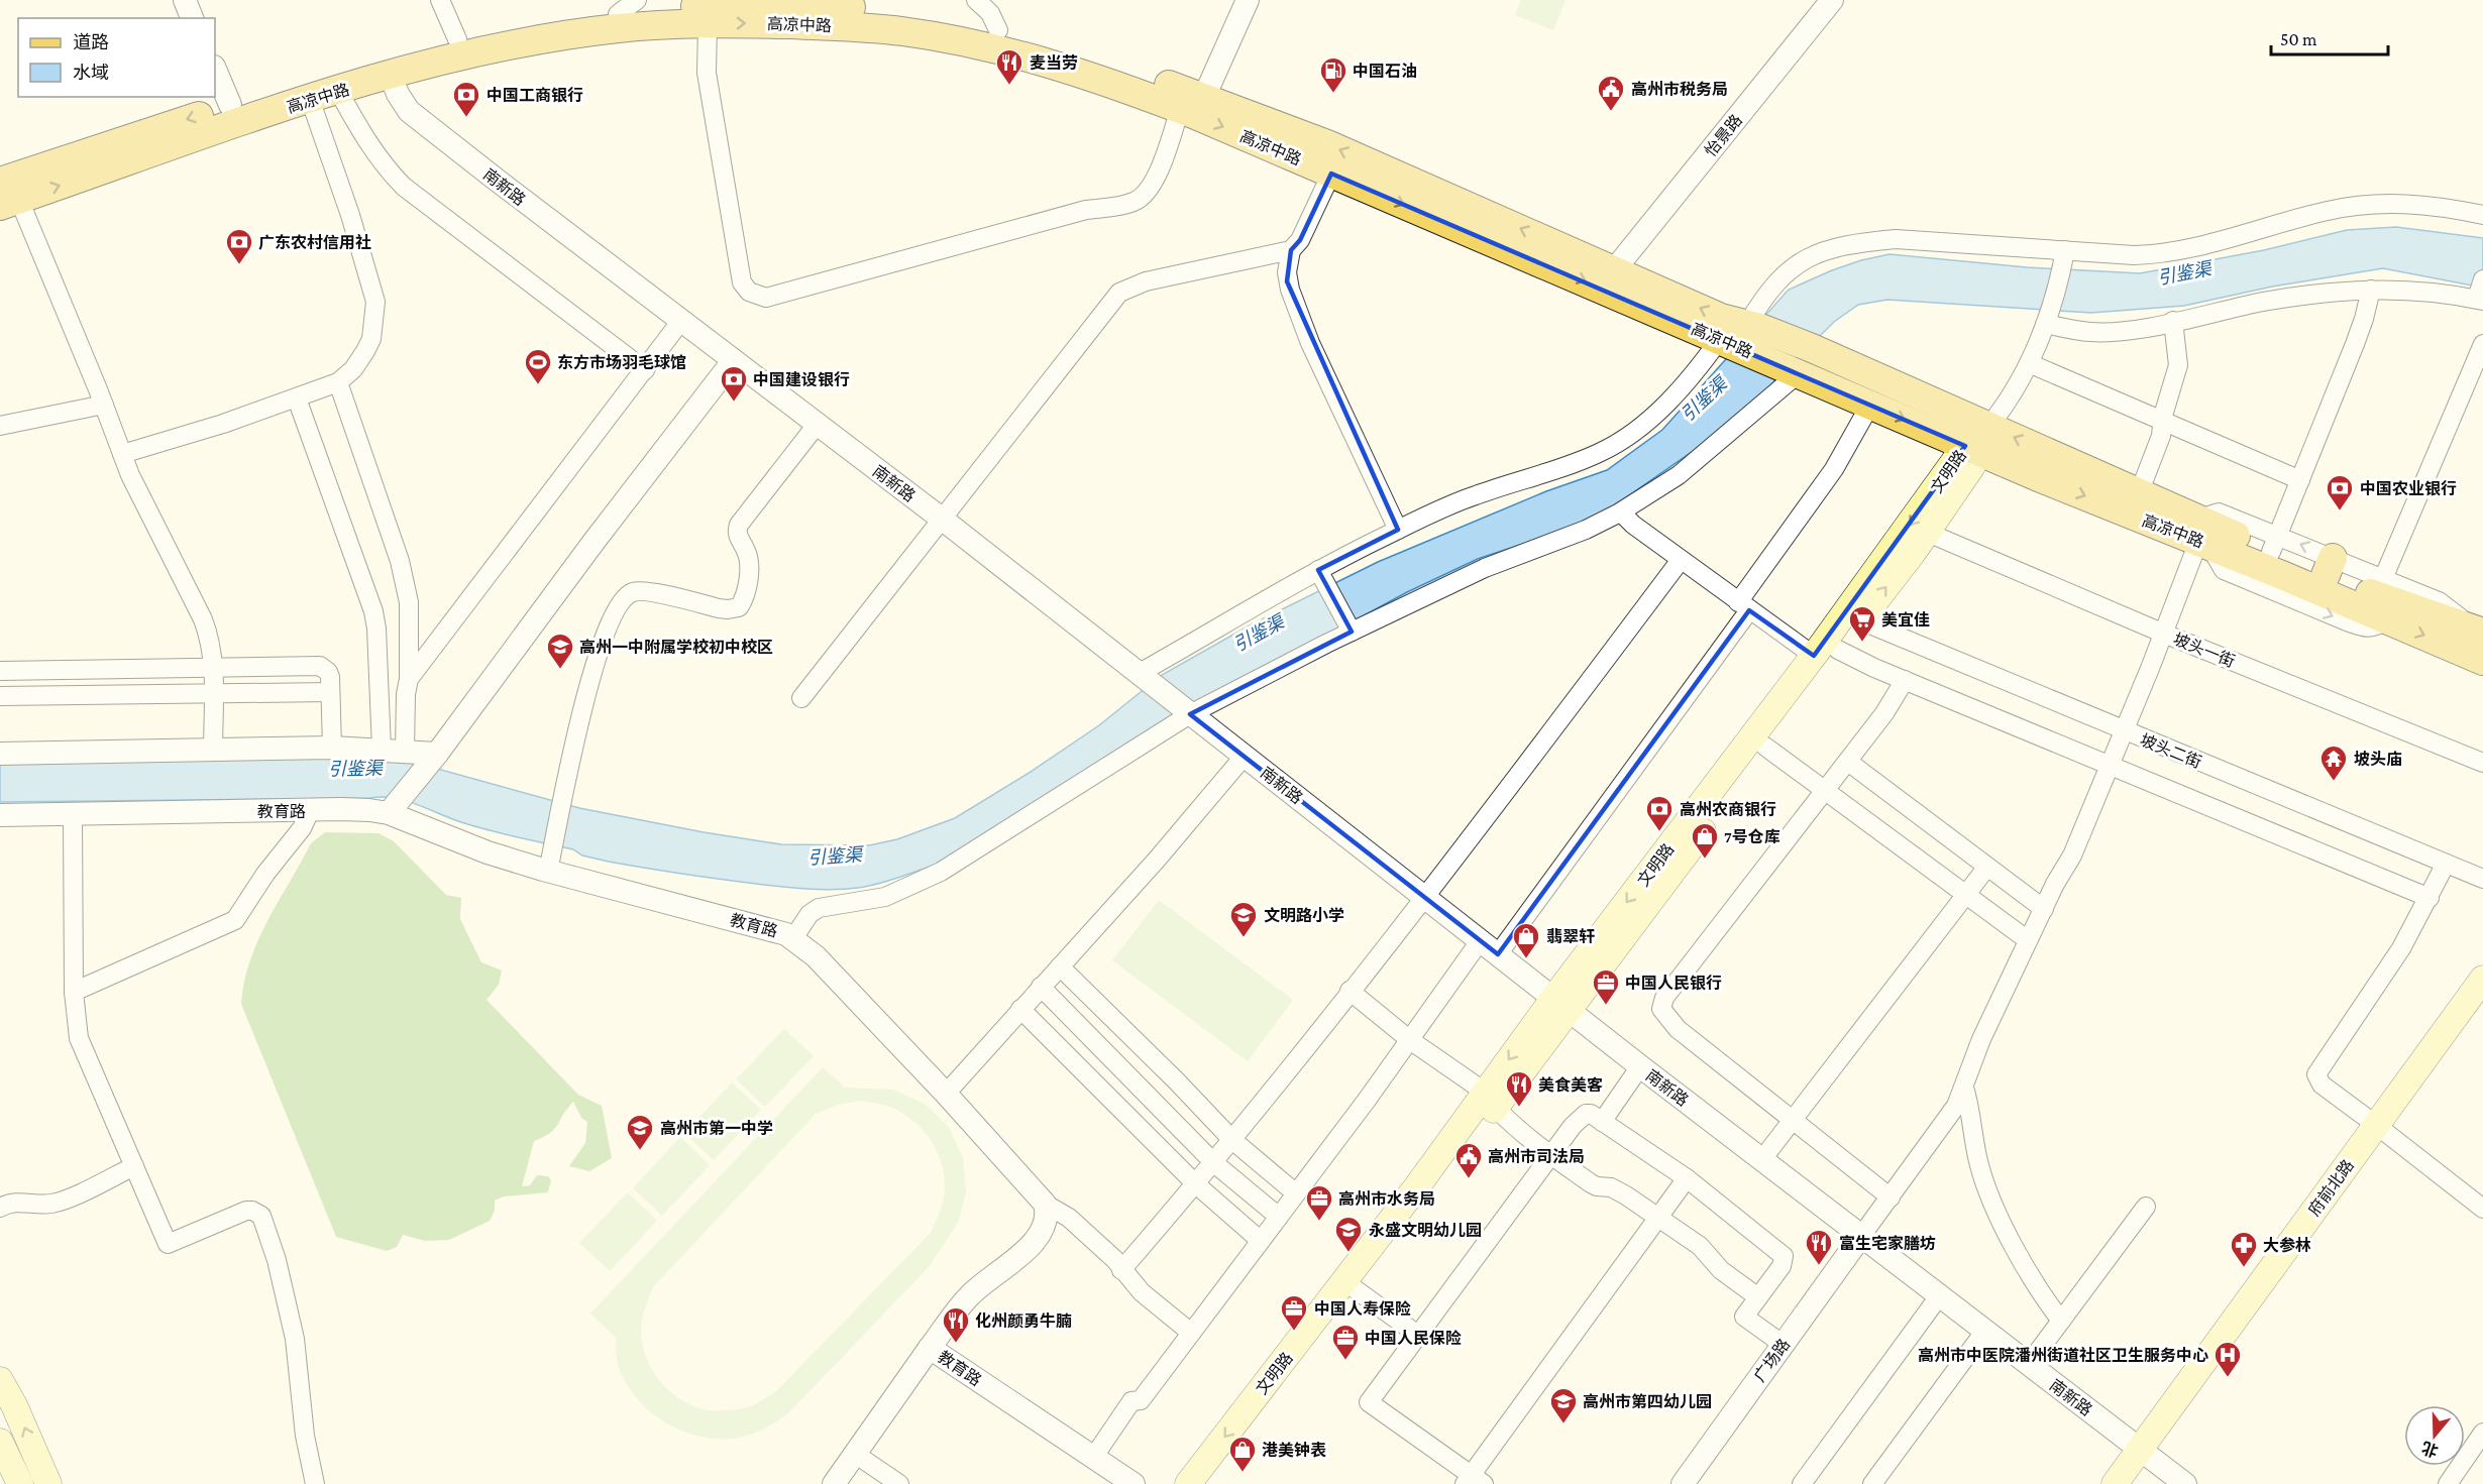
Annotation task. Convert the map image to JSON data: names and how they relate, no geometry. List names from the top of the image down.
{
  "streets": {
    "main road": ["高凉中路", "文明路", "府前北路"],
    "street": [
      "怡景路",
      "南新路",
      "坡头一街",
      "坡头二街",
      "教育路",
      "广场路"
    ]
  },
  "crossings": [
    ["高凉中路", "怡景路"],
    ["高凉中路", "南新路"],
    ["高凉中路", "文明路"],
    ["南新路", "文明路"],
    ["南新路", "府前北路"],
    ["南新路", "广场路"],
    ["文明路", "坡头一街"],
    ["文明路", "坡头二街"]
  ],
  "water": ["引鉴渠"],
  "places": {
    "restaurant": [
      "麦当劳",
      "美食美客",
      "富生宅家膳坊",
      "化州颜勇牛腩"
    ],
    "fuel station": ["中国石油"],
    "public building": ["高州市税务局", "高州市司法局"],
    "bank": [
      "中国工商银行",
      "广东农村信用社",
      "中国建设银行",
      "中国农业银行",
      "高州农商银行"
    ],
    "sports": ["东方市场羽毛球馆"],
    "supermarket": ["美宜佳"],
    "school or university": [
      "高州一中附属学校初中校区",
      "文明路小学",
      "高州市第一中学",
      "永盛文明幼儿园",
      "高州市第四幼儿园"
    ],
    "temple": ["坡头庙"],
    "shop": ["7号仓库", "翡翠轩", "港美钟表"],
    "office": [
      "中国人民银行",
      "高州市水务局",
      "中国人寿保险",
      "中国人民保险"
    ],
    "pharmacy": ["大参林"],
    "hospital": ["高州市中医院潘州街道社区卫生服务中心"]
  },
  "legend": ["道路", "水域"],
  "scale_bar": "50 m",
  "north": "bottom"
}
